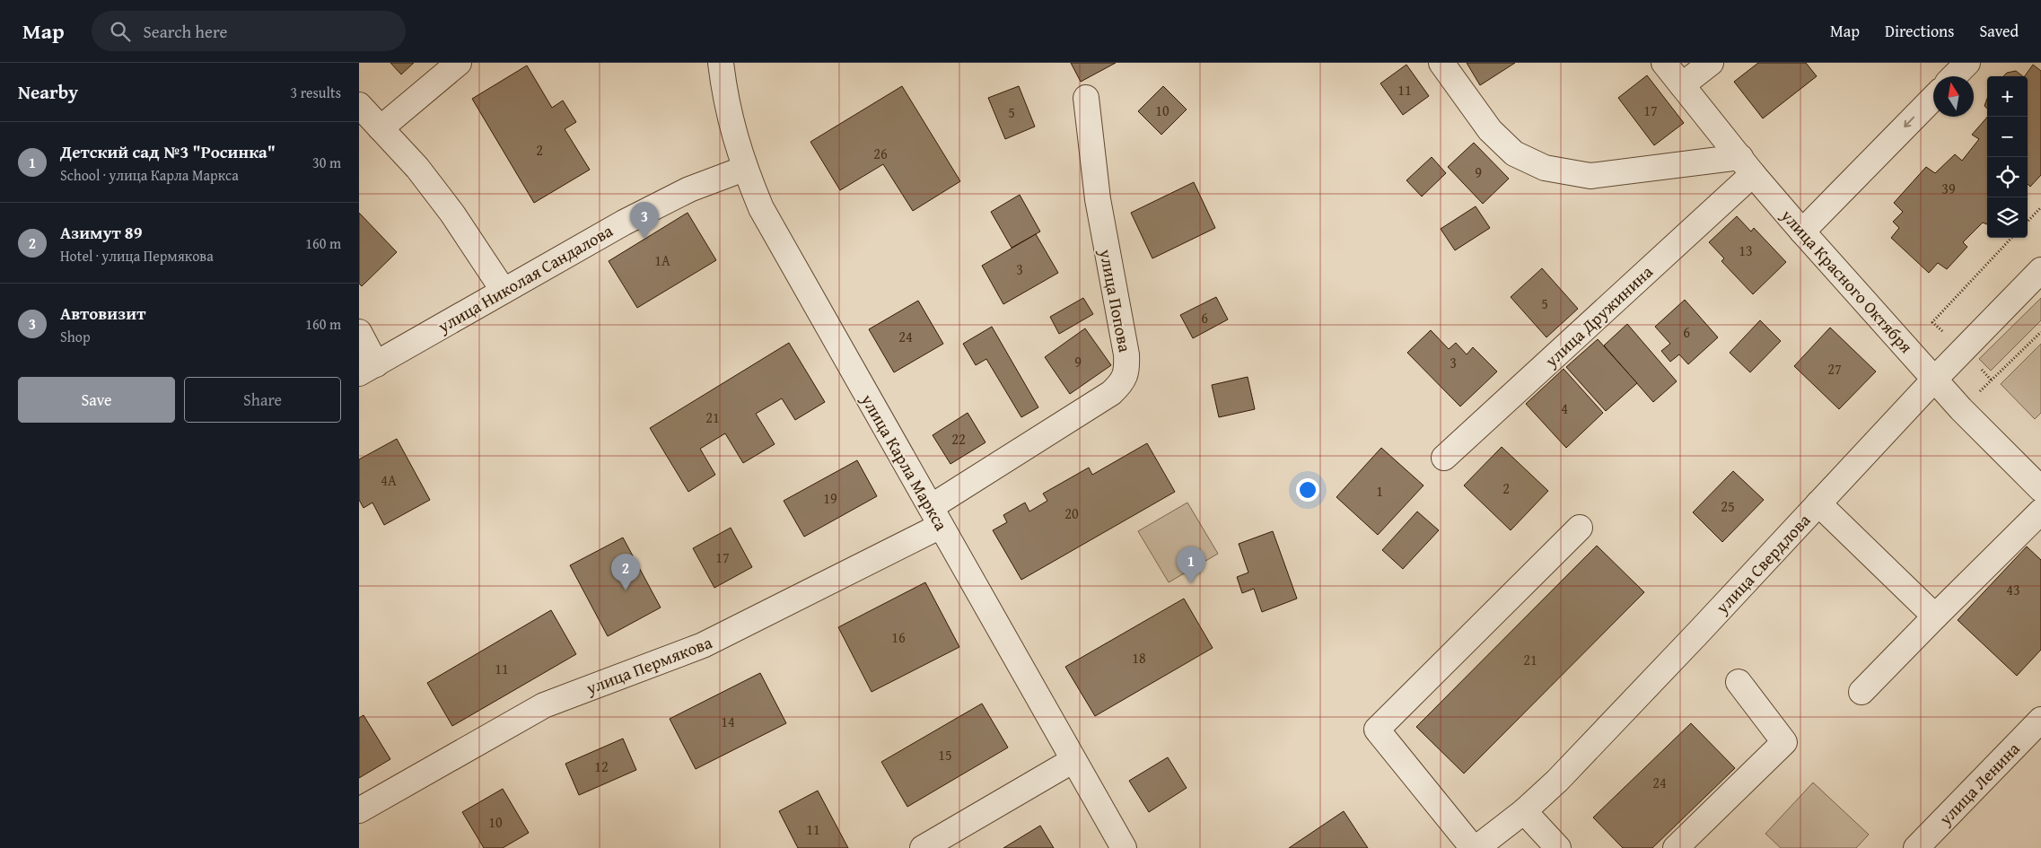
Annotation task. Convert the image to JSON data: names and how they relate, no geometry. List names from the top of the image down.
{
  "streets": {
    "street": [
      "улица Николая Сандалова",
      "улица Красного Октября",
      "улица Попова",
      "улица Дружинина",
      "улица Карла Маркса",
      "улица Свердлова",
      "улица Пермякова",
      "улица Ленина"
    ]
  },
  "crossings": [
    ["улица Николая Сандалова", "улица Карла Маркса"],
    ["улица Красного Октября", "улица Дружинина"],
    ["улица Красного Октября", "улица Свердлова"],
    ["улица Попова", "улица Карла Маркса"],
    ["улица Попова", "улица Пермякова"],
    ["улица Карла Маркса", "улица Пермякова"]
  ],
  "house_numbers": [
    "11",
    "10",
    "17",
    "5",
    "2",
    "26",
    "9",
    "39",
    "13",
    "1А",
    "3",
    "5",
    "6",
    "6",
    "24",
    "9",
    "3",
    "27",
    "4",
    "21",
    "22",
    "4А",
    "2",
    "1",
    "19",
    "25",
    "20",
    "17",
    "43",
    "16",
    "18",
    "21",
    "11",
    "14",
    "15",
    "12",
    "24",
    "10",
    "11"
  ],
  "north": "top",
  "page": {
    "header": "Map",
    "search": "Search here",
    "nav": ["Map", "Directions", "Saved"],
    "heading": ["Nearby", "3 results"],
    "map_buttons": ["+", "−"],
    "list": [
      {
        "mark": "1",
        "name": "Детский сад №3 \"Росинка\"",
        "note": "School · улица Карла Маркса",
        "value": "30 m"
      },
      {
        "mark": "2",
        "name": "Азимут 89",
        "note": "Hotel · улица Пермякова",
        "value": "160 m"
      },
      {
        "mark": "3",
        "name": "Автовизит",
        "note": "Shop",
        "value": "160 m"
      }
    ],
    "pins": ["3", "1", "2"],
    "buttons": ["Save", "Share"]
  }
}
